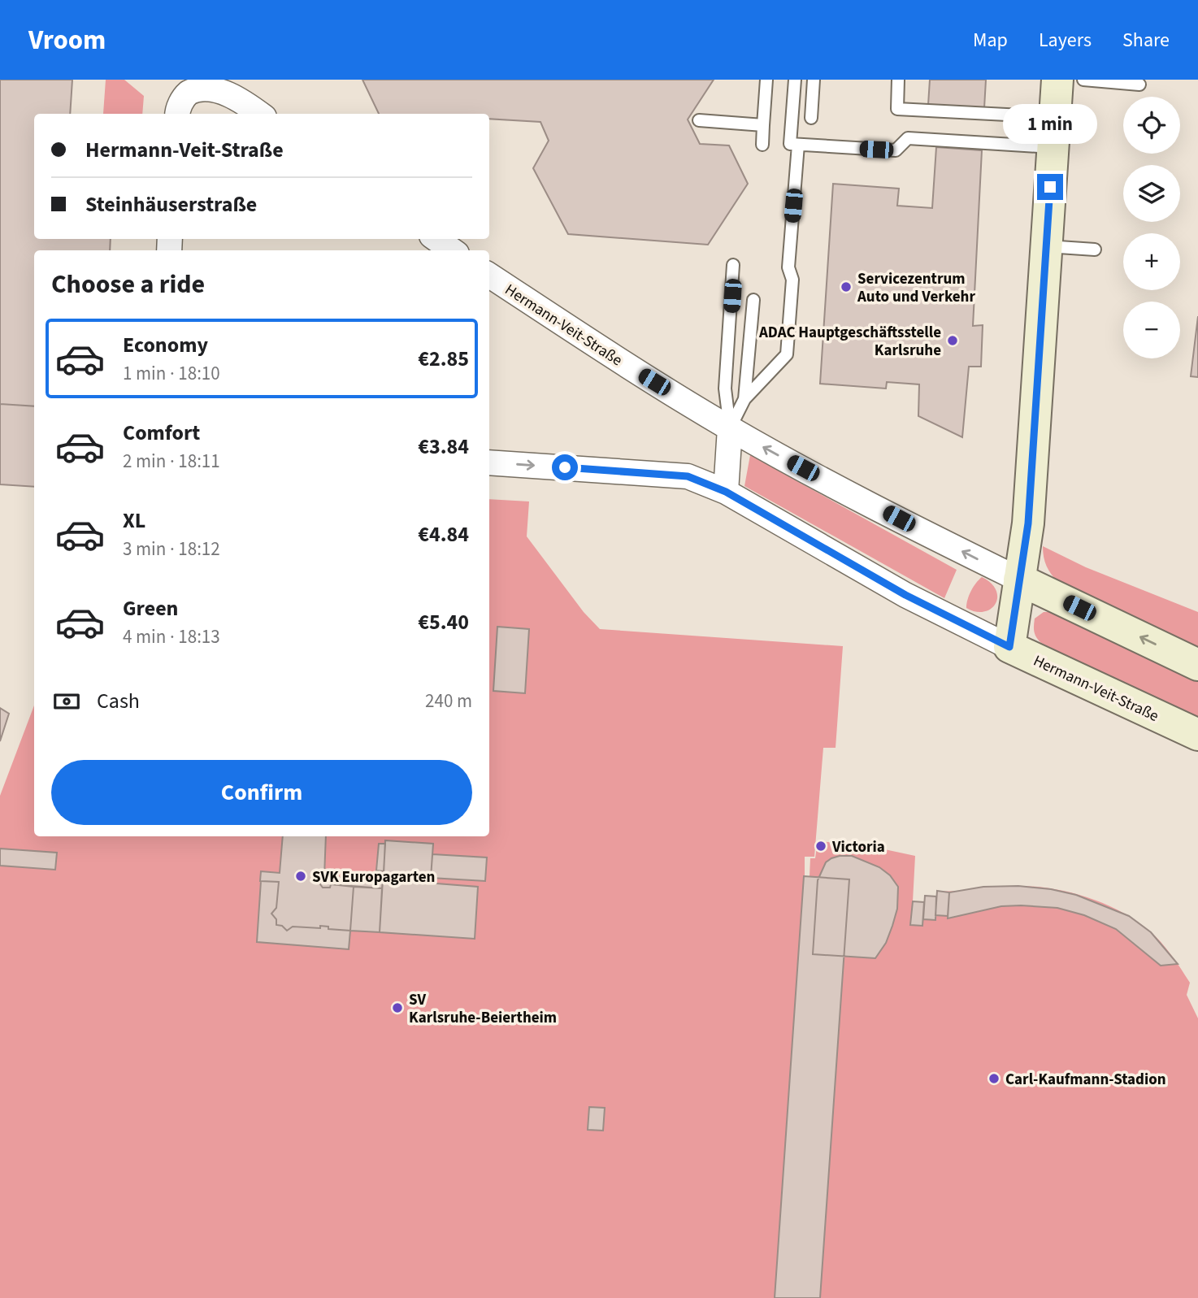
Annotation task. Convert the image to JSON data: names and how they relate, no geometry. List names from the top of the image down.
{
  "streets": {
    "street": ["Hermann-Veit-Straße"]
  },
  "places": [
    "Servicezentrum Auto und Verkehr",
    "ADAC Hauptgeschäftsstelle Karlsruhe",
    "Victoria",
    "SVK Europagarten",
    "SV Karlsruhe-Beiertheim",
    "Carl-Kaufmann-Stadion"
  ],
  "page": {
    "header": "Vroom",
    "nav": ["Map", "Layers", "Share"],
    "map_buttons": ["+", "−"],
    "bubble": "1 min",
    "banner": ["Hermann-Veit-Straße", "Steinhäuserstraße"],
    "heading": "Choose a ride",
    "list": [
      {
        "name": "Economy",
        "note": "1 min · 18:10",
        "value": "€2.85"
      },
      {
        "name": "Comfort",
        "note": "2 min · 18:11",
        "value": "€3.84"
      },
      {
        "name": "XL",
        "note": "3 min · 18:12",
        "value": "€4.84"
      },
      {
        "name": "Green",
        "note": "4 min · 18:13",
        "value": "€5.40"
      }
    ],
    "pay": ["Cash", "240 m"],
    "buttons": "Confirm"
  }
}
